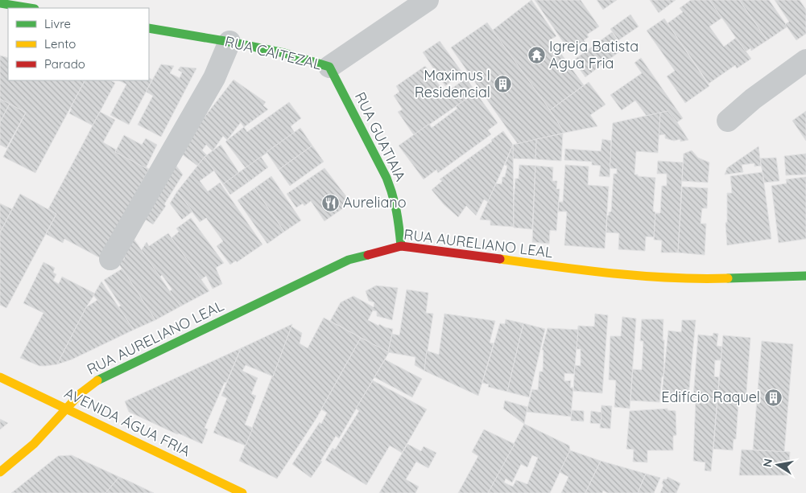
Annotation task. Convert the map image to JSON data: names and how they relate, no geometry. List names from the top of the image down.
{
  "streets": {
    "street": [
      "RUA CAITEZAL",
      "RUA GUATIAIA",
      "RUA AURELIANO LEAL",
      "AVENIDA ÁGUA FRIA"
    ]
  },
  "crossings": [
    ["RUA CAITEZAL", "RUA GUATIAIA"],
    ["RUA GUATIAIA", "RUA AURELIANO LEAL"],
    ["RUA AURELIANO LEAL", "AVENIDA ÁGUA FRIA"]
  ],
  "places": {
    "temple": ["Igreja Batista Agua Fria"],
    "building": ["Maximus I Residencial", "Edifício Raquel"],
    "restaurant": ["Aureliano"]
  },
  "legend": ["Livre", "Lento", "Parado"],
  "north": "left"
}
